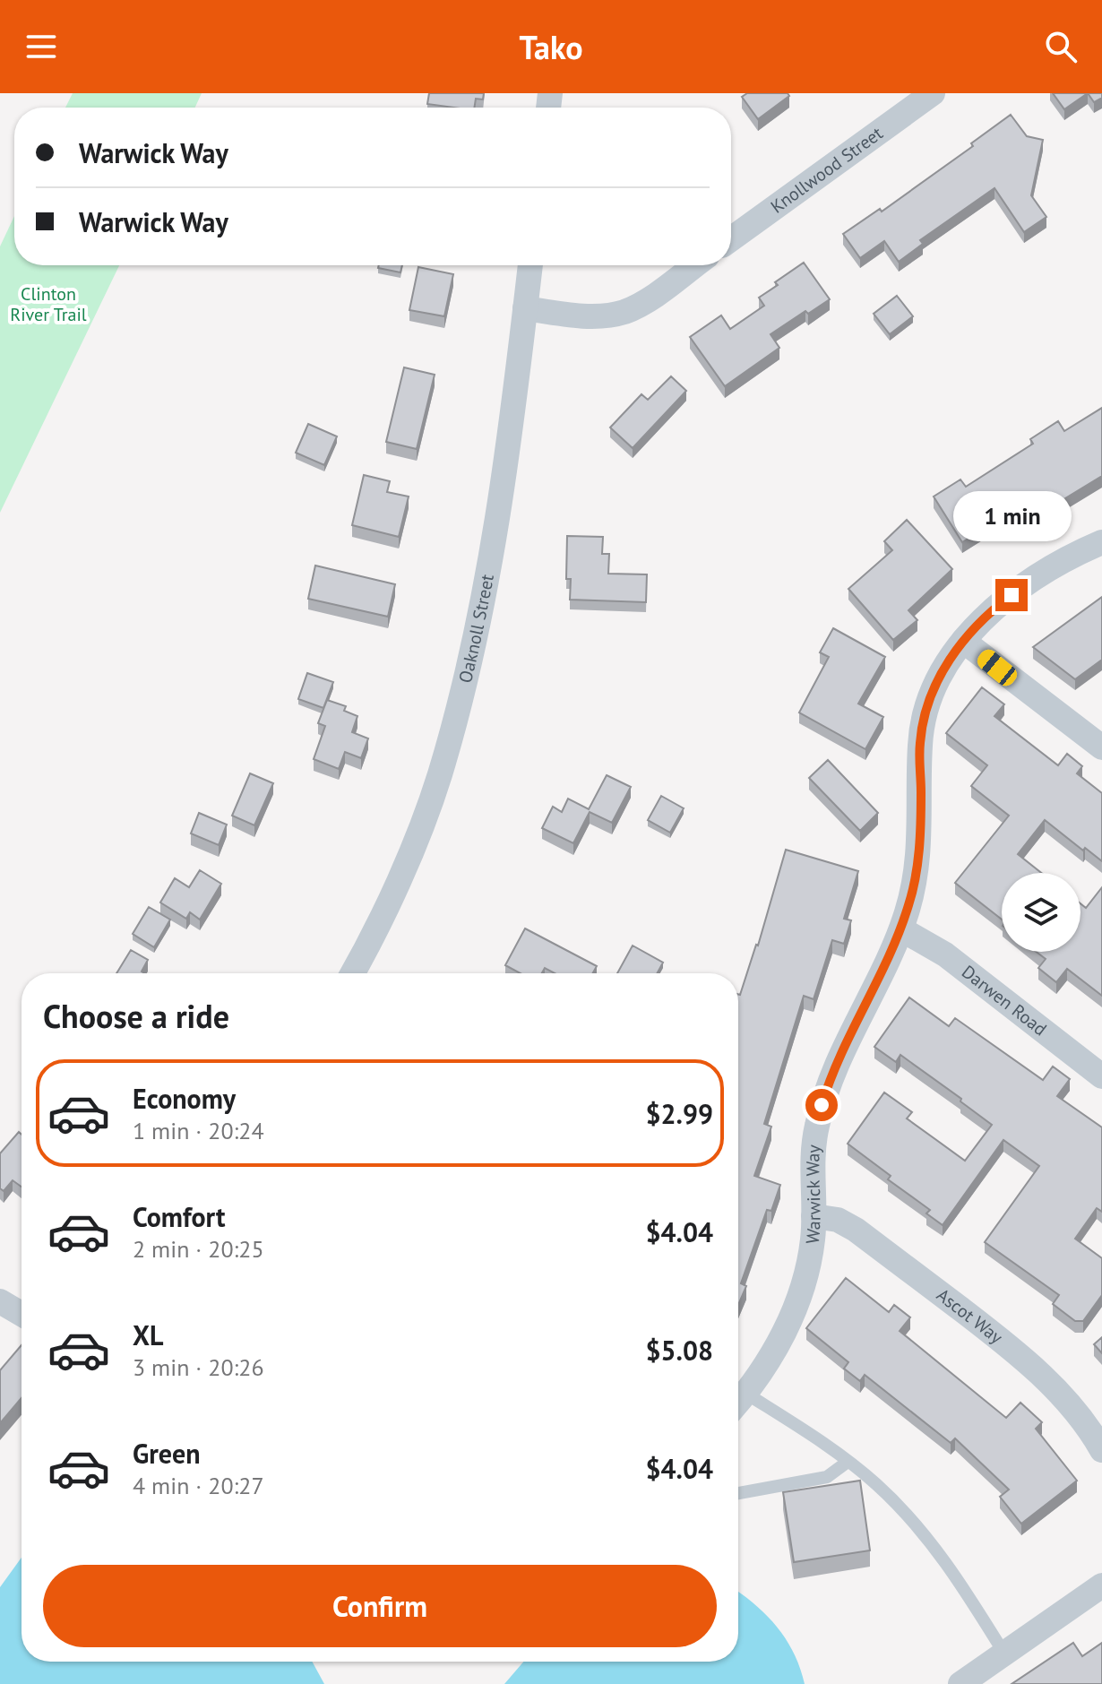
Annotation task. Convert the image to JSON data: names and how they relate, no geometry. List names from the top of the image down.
{
  "streets": {
    "street": [
      "Knollwood Street",
      "Oaknoll Street",
      "Darwen Road",
      "Warwick Way",
      "Ascot Way"
    ]
  },
  "crossings": [
    ["Darwen Road", "Warwick Way"],
    ["Warwick Way", "Ascot Way"]
  ],
  "parks": ["Clinton River Trail"],
  "page": {
    "header": "Tako",
    "banner": ["Warwick Way", "Warwick Way"],
    "bubble": "1 min",
    "heading": "Choose a ride",
    "list": [
      {
        "name": "Economy",
        "note": "1 min · 20:24",
        "value": "$2.99"
      },
      {
        "name": "Comfort",
        "note": "2 min · 20:25",
        "value": "$4.04"
      },
      {
        "name": "XL",
        "note": "3 min · 20:26",
        "value": "$5.08"
      },
      {
        "name": "Green",
        "note": "4 min · 20:27",
        "value": "$4.04"
      }
    ],
    "buttons": "Confirm"
  }
}
